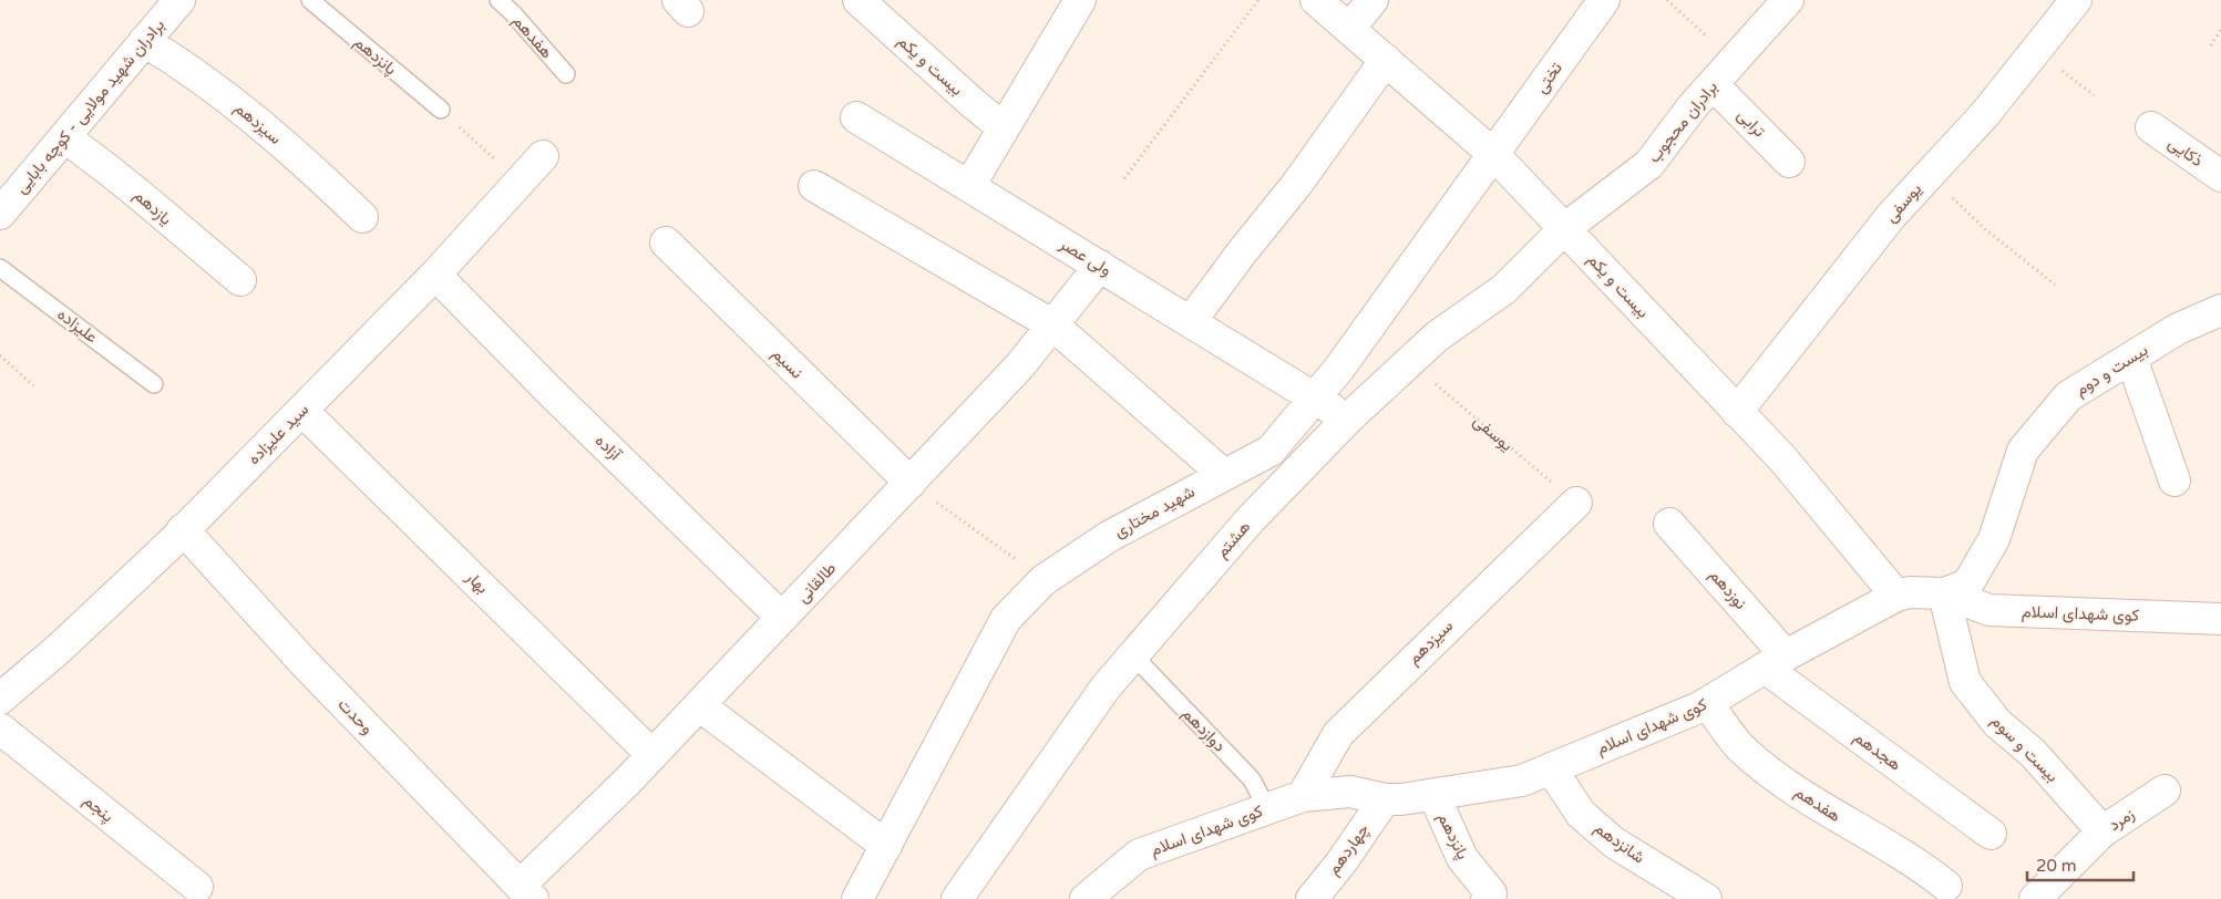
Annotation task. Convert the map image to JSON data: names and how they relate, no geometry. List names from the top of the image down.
{
  "streets": {
    "street": [
      "هفدهم",
      "پانزدهم",
      "بیست و یکم",
      "تختی",
      "برادران شهید مولایی - کوچه بابایی",
      "برادران محجوب",
      "سیزدهم",
      "ترابی",
      "ذکایی",
      "یوسفی",
      "یازدهم",
      "ولی عصر",
      "نسیم",
      "بیست و دوم",
      "سید علیزاده",
      "آزاده",
      "شهید مختاری",
      "هشتم",
      "بهار",
      "طالقانی",
      "نوزدهم",
      "کوی شهدای اسلام",
      "وحدت",
      "بیست و سوم",
      "هجدهم",
      "پنجم",
      "زمرد",
      "شانزدهم",
      "چهاردهم"
    ],
    "lane": ["علیزاده", "دوازدهم"]
  },
  "crossings": [
    ["هفدهم", "کوی شهدای اسلام"],
    ["پانزدهم", "کوی شهدای اسلام"],
    ["بیست و یکم", "تختی"],
    ["بیست و یکم", "برادران محجوب"],
    ["بیست و یکم", "یوسفی"],
    ["بیست و یکم", "شهید مختاری"],
    ["بیست و یکم", "هشتم"],
    ["بیست و یکم", "کوی شهدای اسلام"],
    ["تختی", "شهید مختاری"],
    ["برادران شهید مولایی - کوچه بابایی", "سیزدهم"],
    ["برادران شهید مولایی - کوچه بابایی", "یازدهم"],
    ["برادران محجوب", "ترابی"],
    ["برادران محجوب", "هشتم"],
    ["سیزدهم", "یوسفی"],
    ["سیزدهم", "کوی شهدای اسلام"],
    ["یوسفی", "هشتم"],
    ["ولی عصر", "شهید مختاری"],
    ["ولی عصر", "هشتم"],
    ["ولی عصر", "طالقانی"],
    ["نسیم", "طالقانی"],
    ["بیست و دوم", "کوی شهدای اسلام"],
    ["بیست و دوم", "بیست و سوم"],
    ["سید علیزاده", "آزاده"],
    ["سید علیزاده", "بهار"],
    ["سید علیزاده", "وحدت"],
    ["آزاده", "طالقانی"],
    ["هشتم", "دوازدهم"],
    ["بهار", "طالقانی"],
    ["طالقانی", "وحدت"],
    ["نوزدهم", "کوی شهدای اسلام"],
    ["نوزدهم", "هجدهم"],
    ["کوی شهدای اسلام", "دوازدهم"],
    ["کوی شهدای اسلام", "بیست و سوم"],
    ["کوی شهدای اسلام", "هجدهم"],
    ["کوی شهدای اسلام", "شانزدهم"],
    ["کوی شهدای اسلام", "چهاردهم"],
    ["بیست و سوم", "زمرد"]
  ],
  "scale_bar": "20 m"
}
